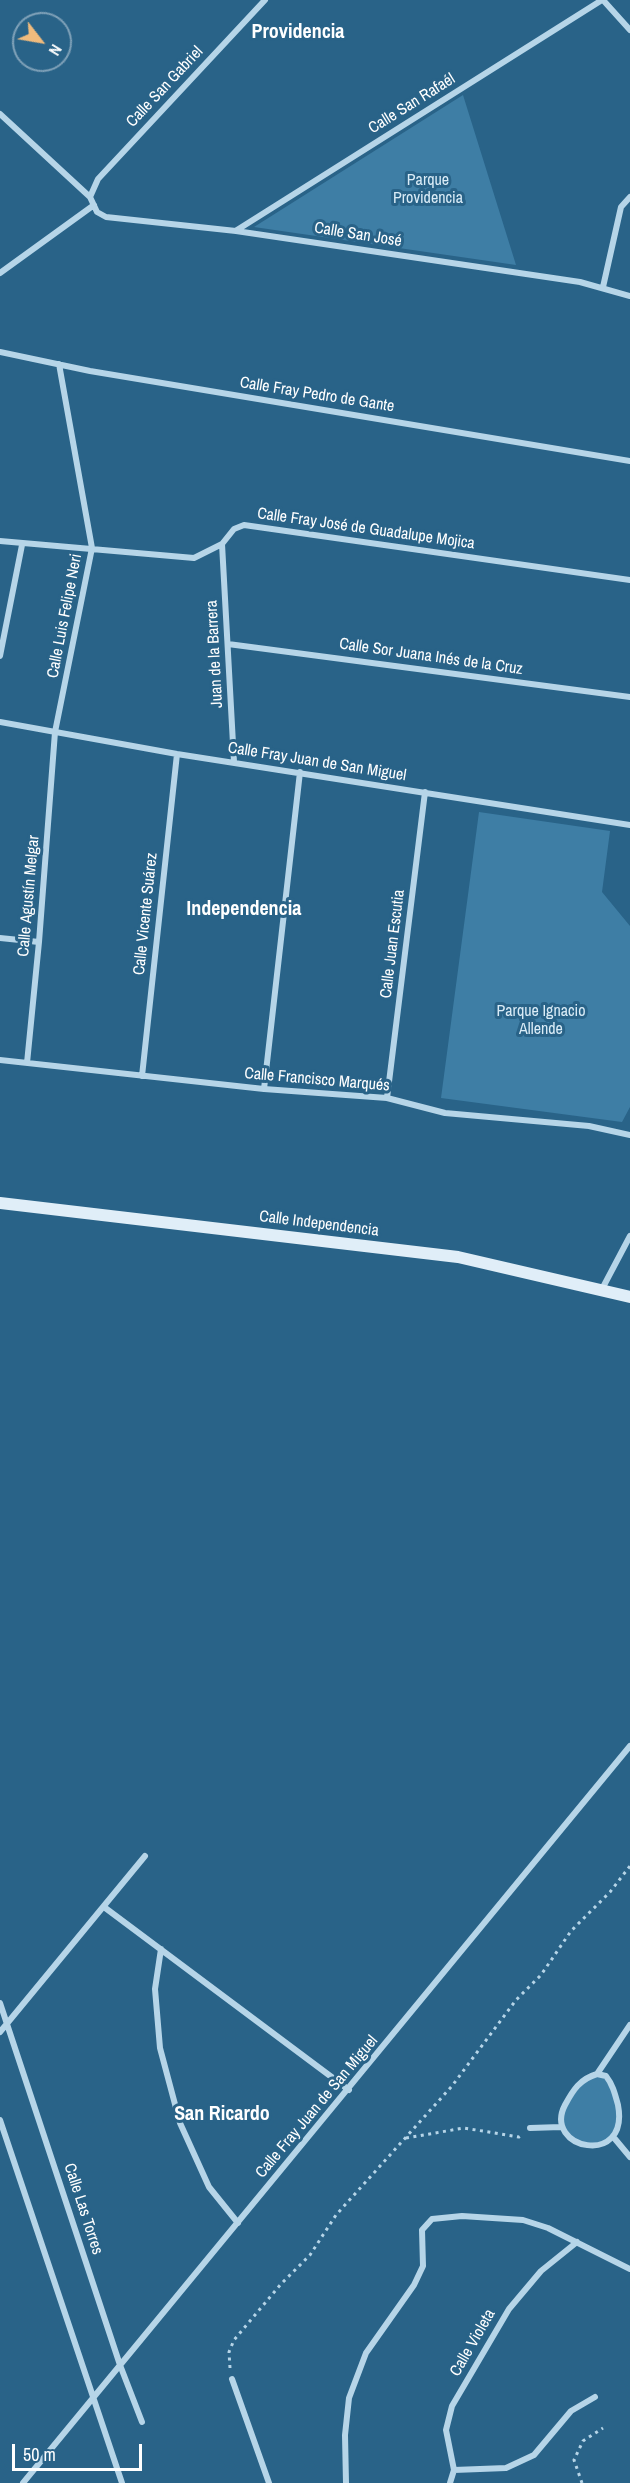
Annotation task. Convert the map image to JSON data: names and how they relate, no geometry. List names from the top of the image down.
{
  "streets": {
    "street": [
      "Calle San Gabriel",
      "Calle San Rafaél",
      "Calle San José",
      "Calle Fray Pedro de Gante",
      "Calle Fray José de Guadalupe Mojica",
      "Calle Luis Felipe Neri",
      "Juan de la Barrera",
      "Calle Sor Juana Inés de la Cruz",
      "Calle Fray Juan de San Miguel",
      "Calle Agustín Melgar",
      "Calle Vicente Suárez",
      "Calle Juan Escutia",
      "Calle Francisco Marqués",
      "Calle Independencia",
      "Calle Las Torres",
      "Calle Violeta"
    ]
  },
  "crossings": [
    ["Calle San Rafaél", "Calle San José"],
    ["Calle Fray Pedro de Gante", "Calle Luis Felipe Neri"],
    ["Calle Fray José de Guadalupe Mojica", "Calle Luis Felipe Neri"],
    ["Calle Fray José de Guadalupe Mojica", "Juan de la Barrera"],
    ["Calle Luis Felipe Neri", "Calle Fray Juan de San Miguel"],
    ["Calle Luis Felipe Neri", "Calle Agustín Melgar"],
    ["Juan de la Barrera", "Calle Sor Juana Inés de la Cruz"],
    ["Juan de la Barrera", "Calle Fray Juan de San Miguel"],
    ["Calle Fray Juan de San Miguel", "Calle Agustín Melgar"],
    ["Calle Fray Juan de San Miguel", "Calle Vicente Suárez"],
    ["Calle Fray Juan de San Miguel", "Calle Juan Escutia"],
    ["Calle Fray Juan de San Miguel", "Calle Las Torres"],
    ["Calle Agustín Melgar", "Calle Francisco Marqués"],
    ["Calle Vicente Suárez", "Calle Francisco Marqués"],
    ["Calle Juan Escutia", "Calle Francisco Marqués"]
  ],
  "districts": ["Providencia", "Independencia", "San Ricardo"],
  "parks": ["Parque Providencia", "Parque Ignacio Allende"],
  "scale_bar": "50 m",
  "north": "bottom right"
}
